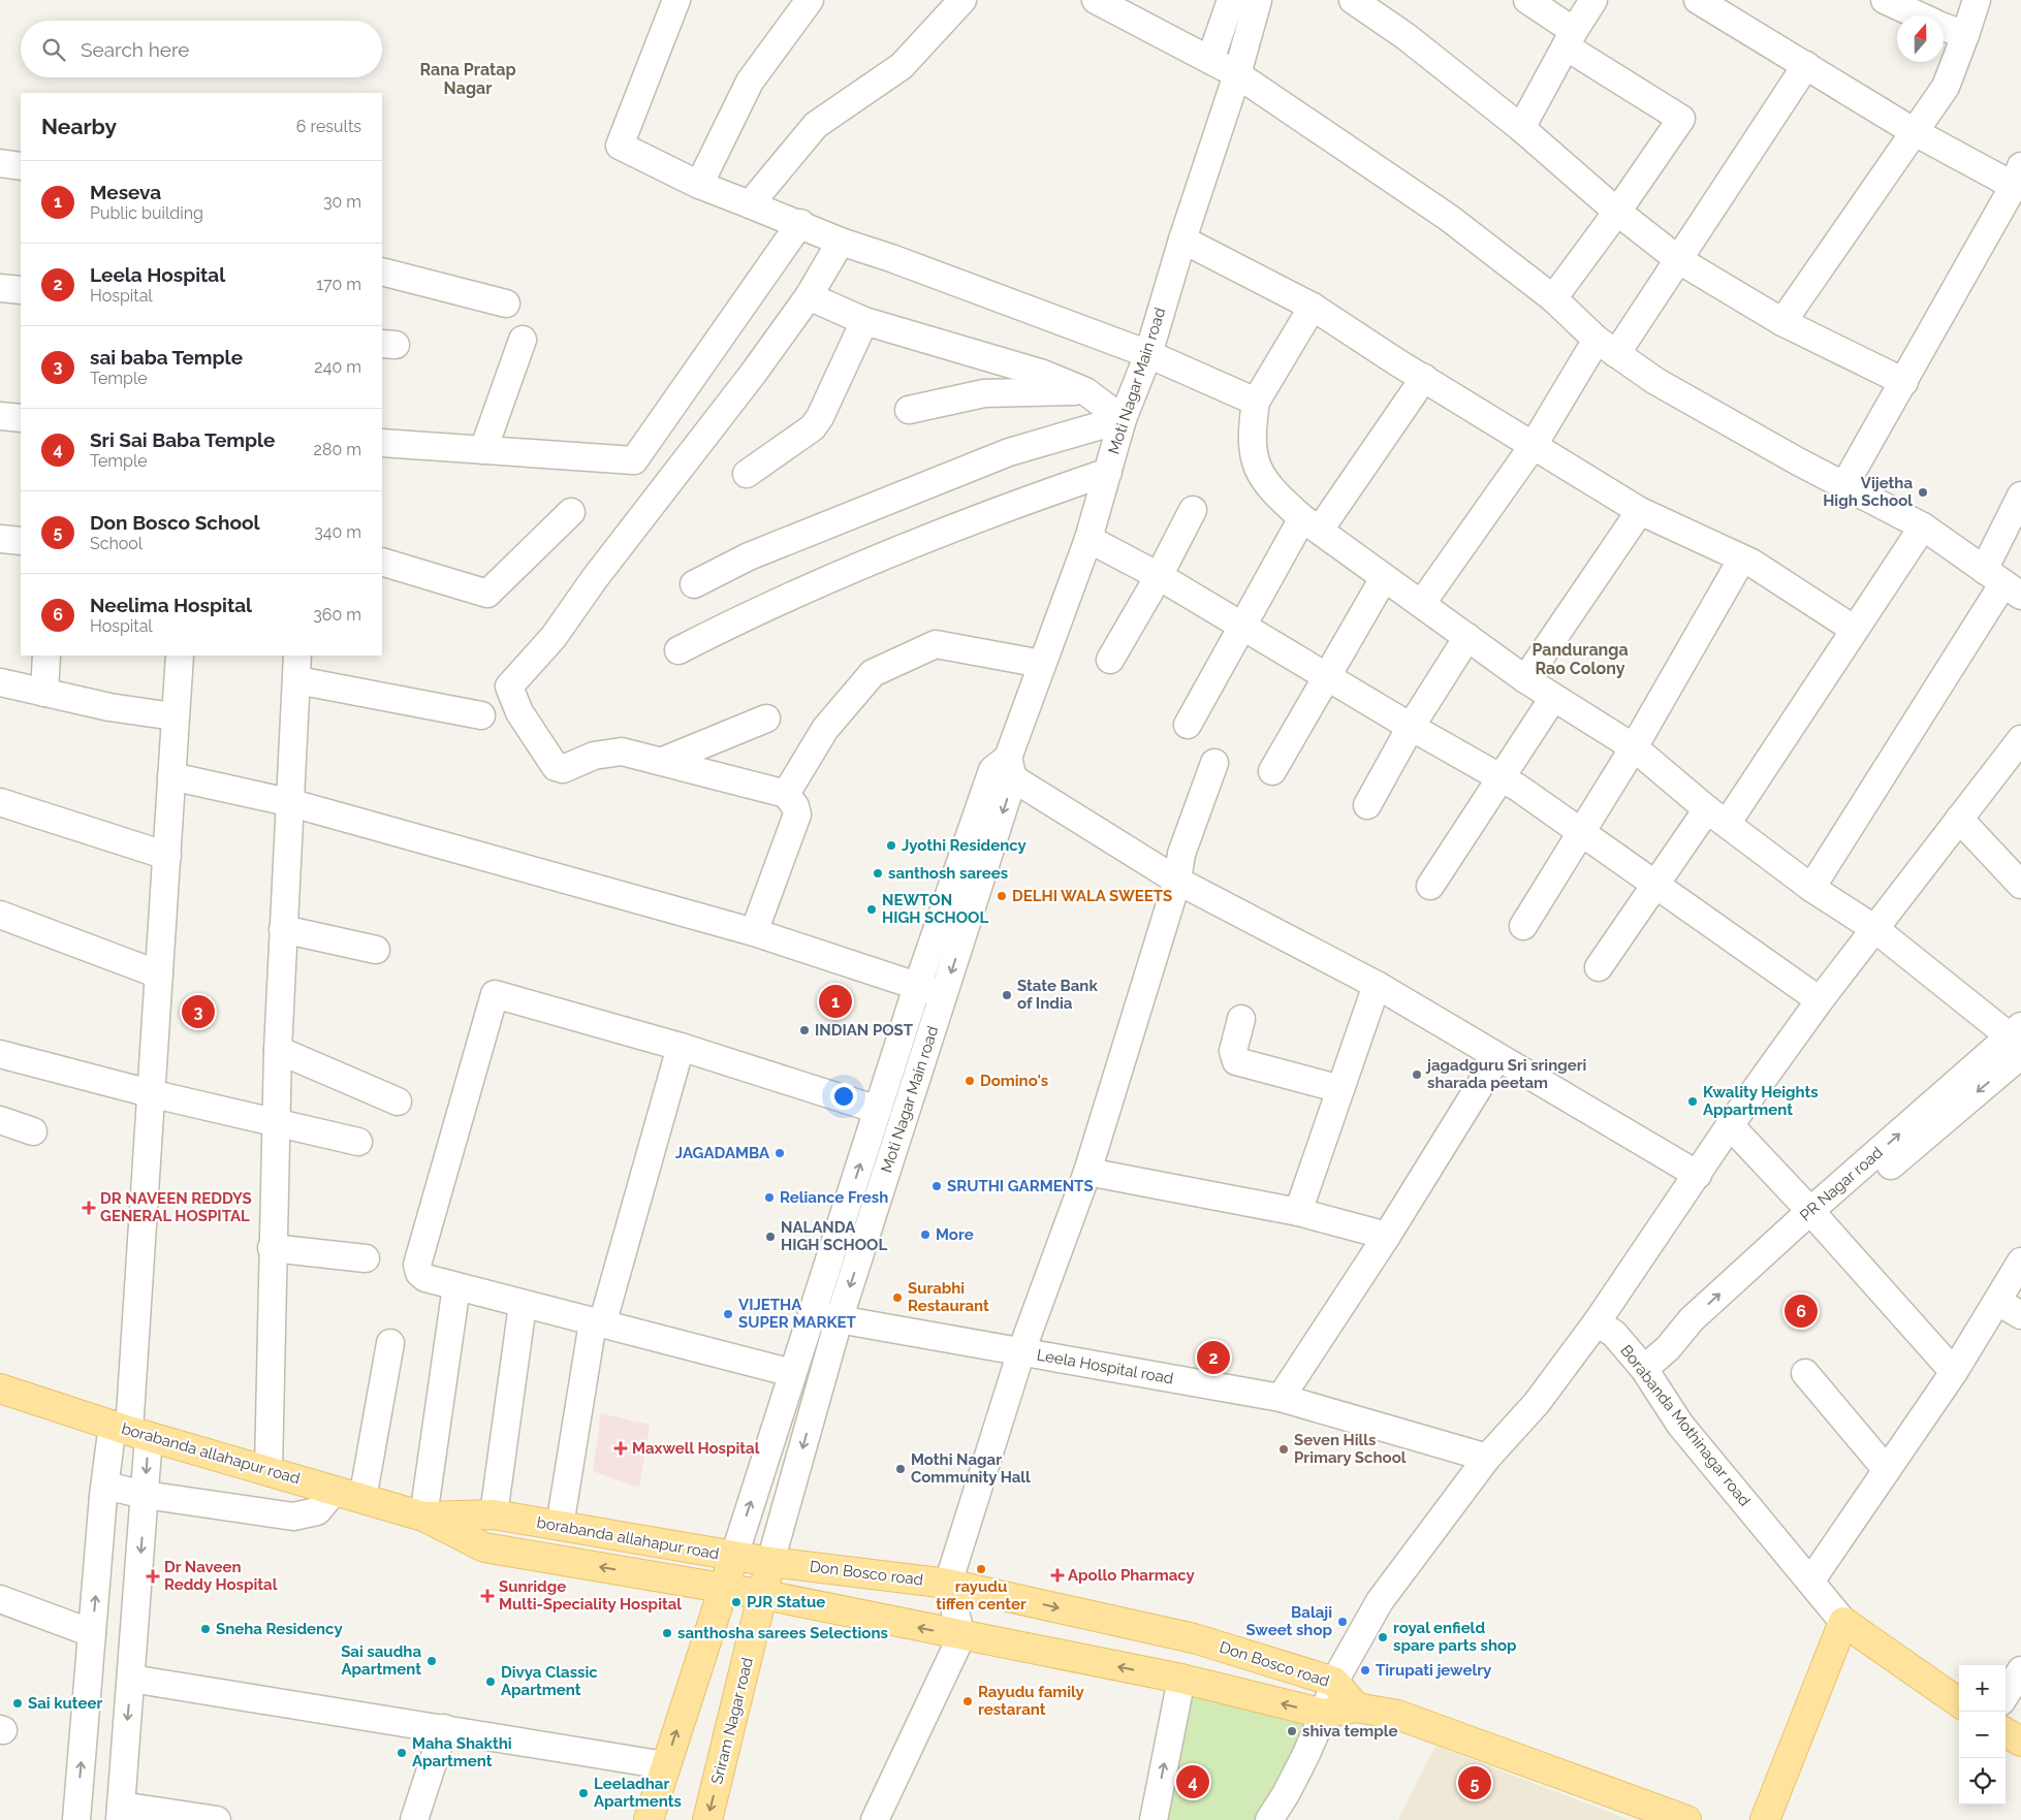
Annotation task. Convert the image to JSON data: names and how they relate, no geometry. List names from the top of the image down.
{
  "streets": {
    "main road": [
      "Borabanda Mothinagar road",
      "borabanda allahapur road",
      "Don Bosco road",
      "Sriram Nagar road"
    ],
    "street": ["Moti Nagar Main road", "PR Nagar road", "Leela Hospital road"]
  },
  "crossings": [
    ["Moti Nagar Main road", "Leela Hospital road"],
    ["Moti Nagar Main road", "borabanda allahapur road"],
    ["Moti Nagar Main road", "Don Bosco road"],
    ["Moti Nagar Main road", "Sriram Nagar road"],
    ["PR Nagar road", "Borabanda Mothinagar road"],
    ["borabanda allahapur road", "Don Bosco road"],
    ["borabanda allahapur road", "Sriram Nagar road"],
    ["Don Bosco road", "Sriram Nagar road"]
  ],
  "districts": ["Rana Pratap Nagar", "Panduranga Rao Colony"],
  "places": {
    "other": [
      "Vijetha High School",
      "Jyothi Residency",
      "santhosh sarees",
      "DELHI WALA SWEETS",
      "NEWTON HIGH SCHOOL",
      "State Bank of India",
      "INDIAN POST",
      "jagadguru Sri sringeri sharada peetam",
      "Domino's",
      "Kwality Heights Appartment",
      "JAGADAMBA",
      "SRUTHI GARMENTS",
      "Reliance Fresh",
      "More",
      "NALANDA HIGH SCHOOL",
      "Surabhi Restaurant",
      "VIJETHA SUPER MARKET",
      "Seven Hills Primary School",
      "Mothi Nagar Community Hall",
      "rayudu tiffen center",
      "PJR Statue",
      "Balaji Sweet shop",
      "Sneha Residency",
      "santhosha sarees Selections",
      "royal enfield spare parts shop",
      "Sai saudha Apartment",
      "Tirupati jewelry",
      "Divya Classic Apartment",
      "Rayudu family restarant",
      "Sai kuteer",
      "shiva temple",
      "Maha Shakthi Apartment",
      "Leeladhar Apartments"
    ],
    "health": [
      "DR NAVEEN REDDYS GENERAL HOSPITAL",
      "Maxwell Hospital",
      "Apollo Pharmacy",
      "Dr Naveen Reddy Hospital",
      "Sunridge Multi-Speciality Hospital"
    ]
  },
  "north": "top",
  "page": {
    "search": "Search here",
    "heading": ["Nearby", "6 results"],
    "list": [
      {
        "mark": "1",
        "name": "Meseva",
        "note": "Public building",
        "value": "30 m"
      },
      {
        "mark": "2",
        "name": "Leela Hospital",
        "note": "Hospital",
        "value": "170 m"
      },
      {
        "mark": "3",
        "name": "sai baba Temple",
        "note": "Temple",
        "value": "240 m"
      },
      {
        "mark": "4",
        "name": "Sri Sai Baba Temple",
        "note": "Temple",
        "value": "280 m"
      },
      {
        "mark": "5",
        "name": "Don Bosco School",
        "note": "School",
        "value": "340 m"
      },
      {
        "mark": "6",
        "name": "Neelima Hospital",
        "note": "Hospital",
        "value": "360 m"
      }
    ],
    "pins": [
      "1",
      "3",
      "6",
      "2",
      "4",
      "5"
    ],
    "map_buttons": ["+", "−"]
  }
}
